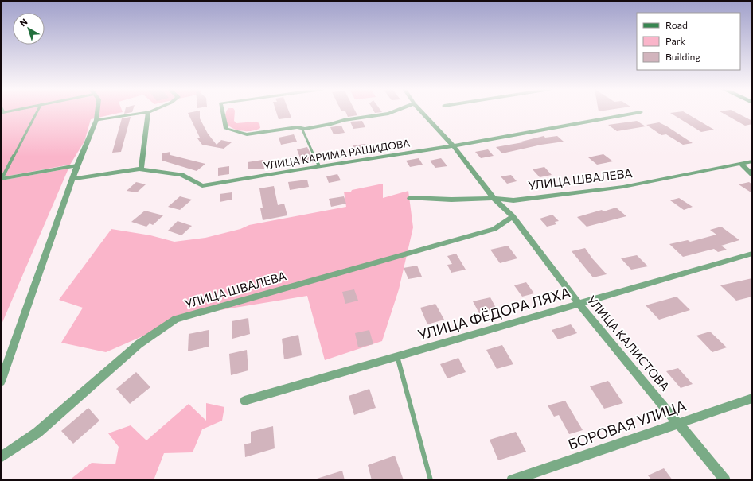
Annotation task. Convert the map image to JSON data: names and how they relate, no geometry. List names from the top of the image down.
{
  "streets": {
    "street": [
      "УЛИЦА КАРИМА РАШИДОВА",
      "УЛИЦА ШВАЛЕВА",
      "УЛИЦА ФЁДОРА ЛЯХА",
      "УЛИЦА КАЛИСТОВА",
      "БОРОВАЯ УЛИЦА"
    ]
  },
  "crossings": [
    ["УЛИЦА КАРИМА РАШИДОВА", "УЛИЦА КАЛИСТОВА"],
    ["УЛИЦА ШВАЛЕВА", "УЛИЦА КАЛИСТОВА"],
    ["УЛИЦА ФЁДОРА ЛЯХА", "УЛИЦА КАЛИСТОВА"],
    ["УЛИЦА КАЛИСТОВА", "БОРОВАЯ УЛИЦА"]
  ],
  "legend": ["Road", "Park", "Building"],
  "north": "top left"
}
